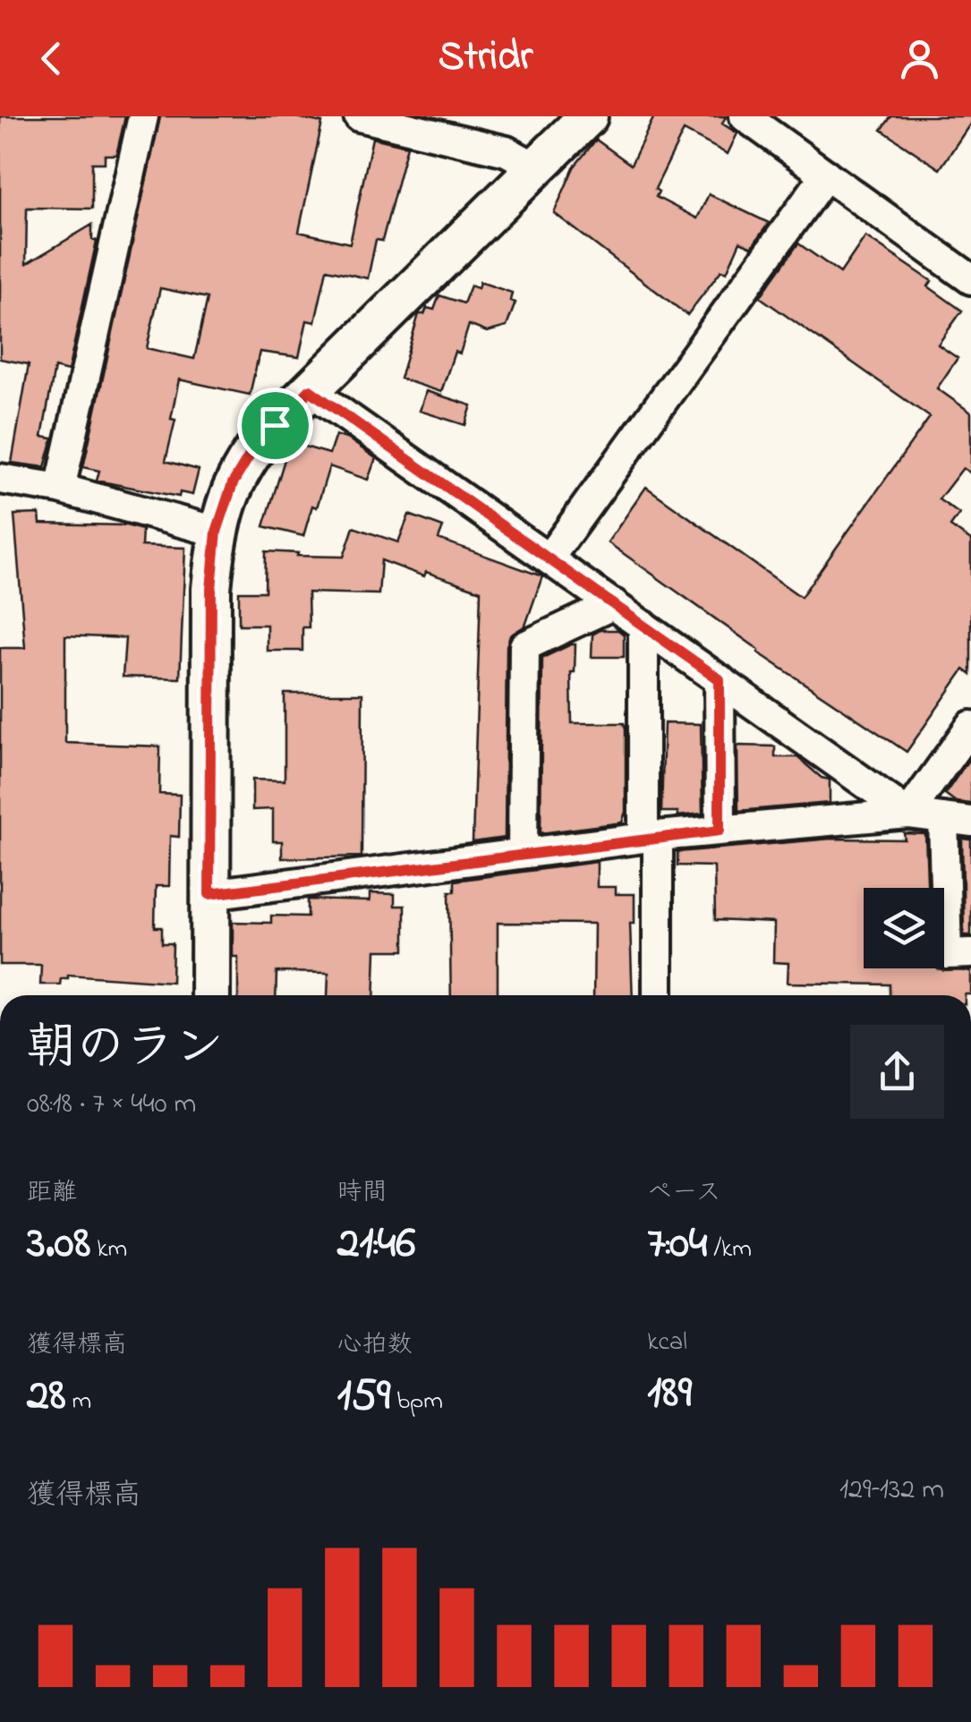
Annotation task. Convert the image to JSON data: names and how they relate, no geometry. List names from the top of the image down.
{
  "page": {
    "header": "Stridr",
    "heading": ["朝のラン", "08:18 · 7 × 440 m"],
    "stats": [
      ["距離", "3.08 km"],
      ["時間", "21:46"],
      ["ペース", "7:04 /km"],
      ["獲得標高", "28 m"],
      ["心拍数", "159 bpm"],
      ["kcal", "189"]
    ],
    "chart": ["獲得標高", "129–132 m"]
  }
}
